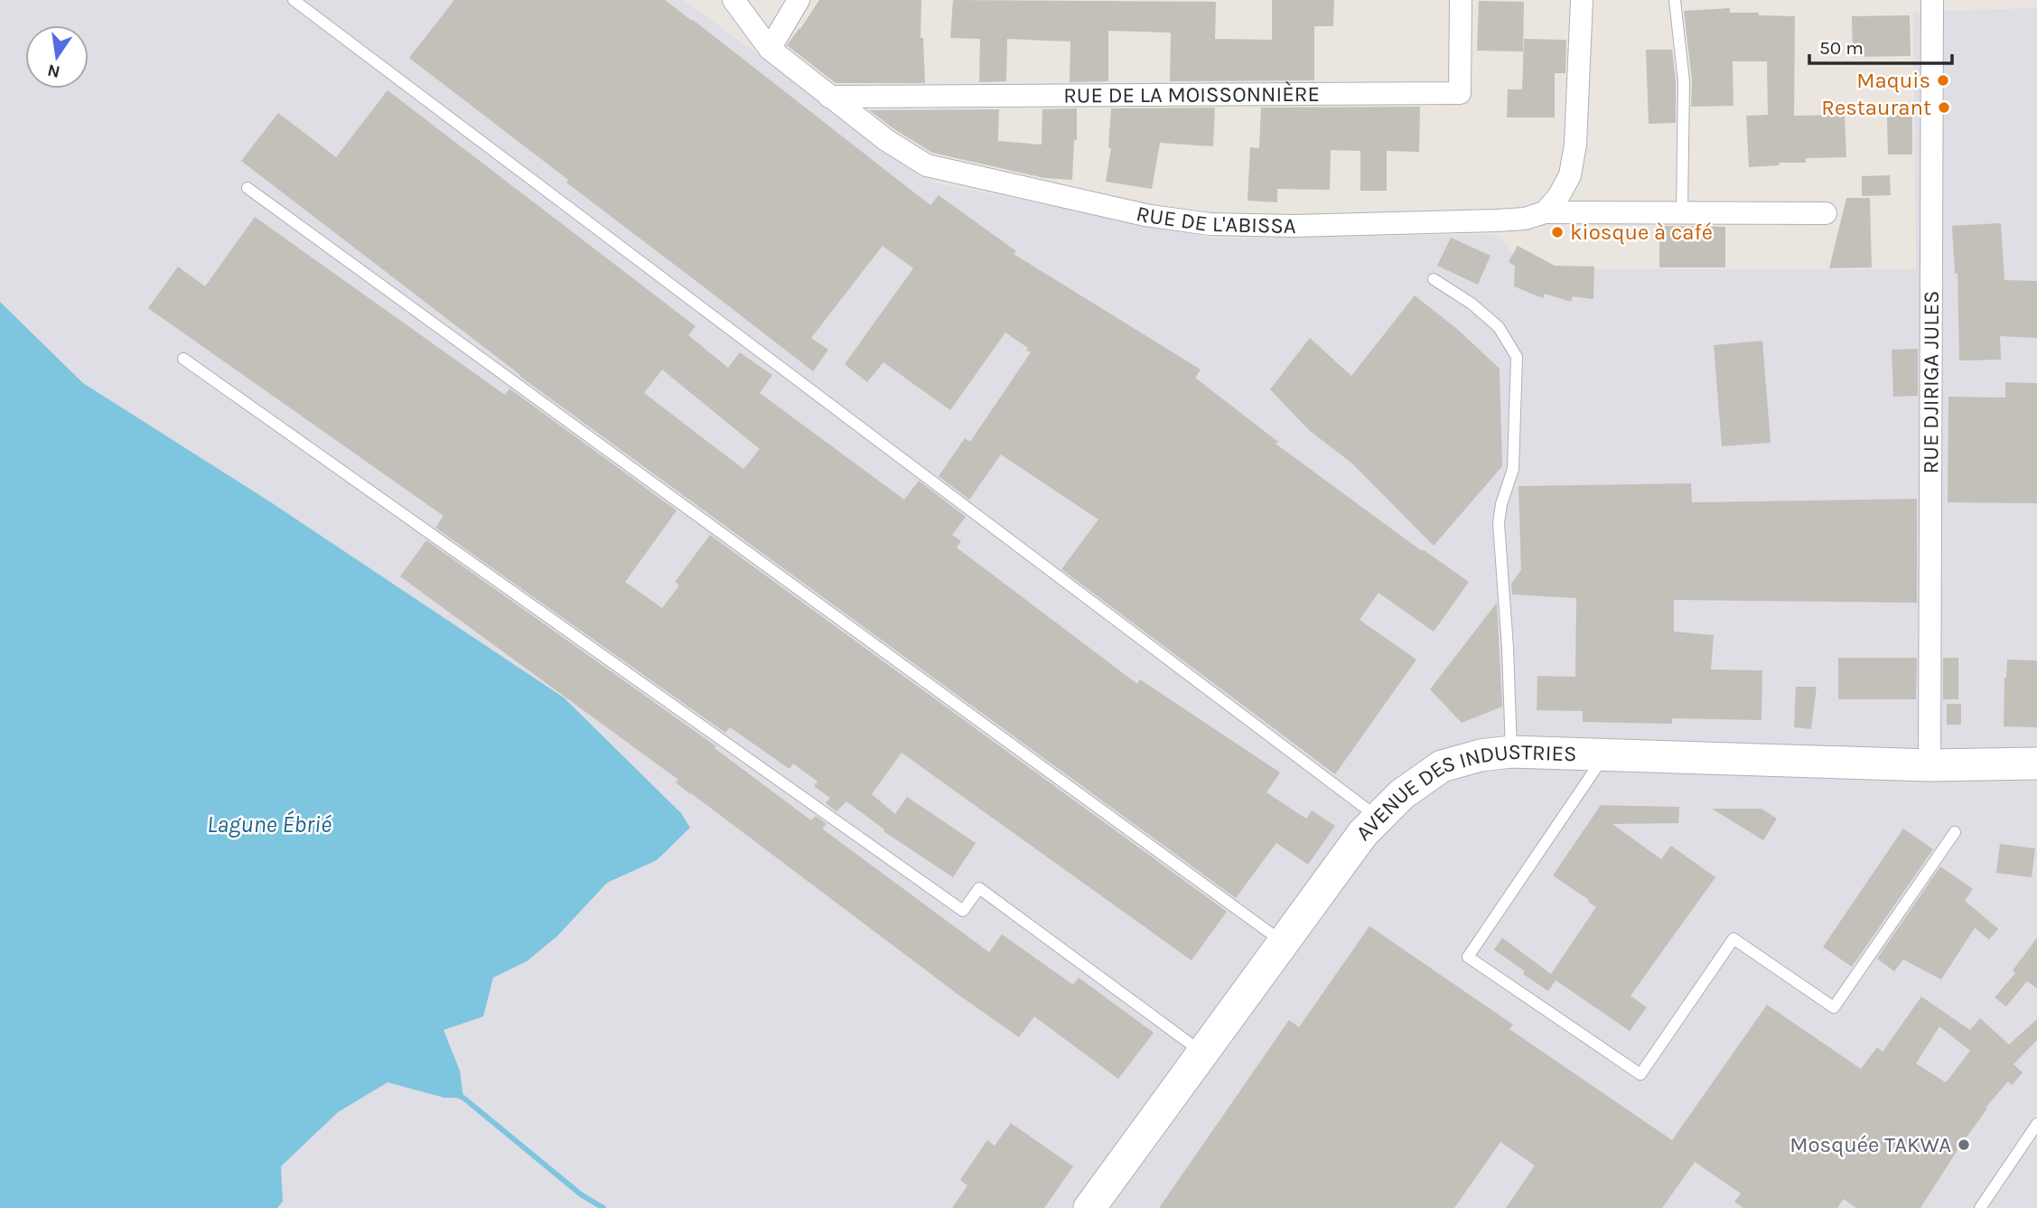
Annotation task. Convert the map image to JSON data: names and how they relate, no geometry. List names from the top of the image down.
{
  "streets": {
    "street": [
      "RUE DE LA MOISSONNIÈRE",
      "RUE DE L'ABISSA",
      "RUE DJIRIGA JULES",
      "AVENUE DES INDUSTRIES"
    ]
  },
  "crossings": [
    ["RUE DE LA MOISSONNIÈRE", "RUE DE L'ABISSA"],
    ["RUE DJIRIGA JULES", "AVENUE DES INDUSTRIES"]
  ],
  "water": ["Lagune Ébrié"],
  "places": [
    "Maquis",
    "Restaurant",
    "kiosque à café",
    "Mosquée TAKWA"
  ],
  "scale_bar": "50 m",
  "north": "bottom"
}
